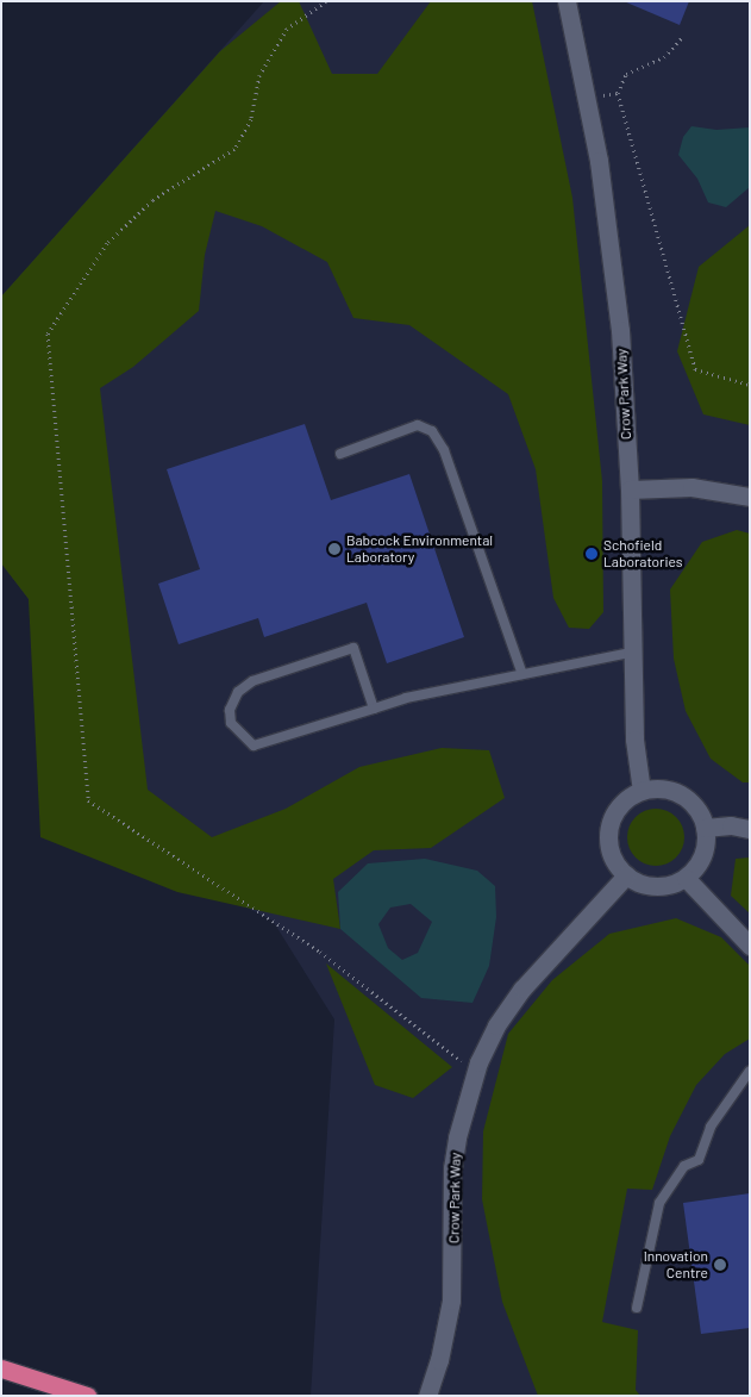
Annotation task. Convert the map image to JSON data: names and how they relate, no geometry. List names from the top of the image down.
{
  "streets": {
    "street": ["Crow Park Way"]
  },
  "places": ["Babcock Environmental Laboratory", "Schofield Laboratories", "Innovation Centre"]
}
